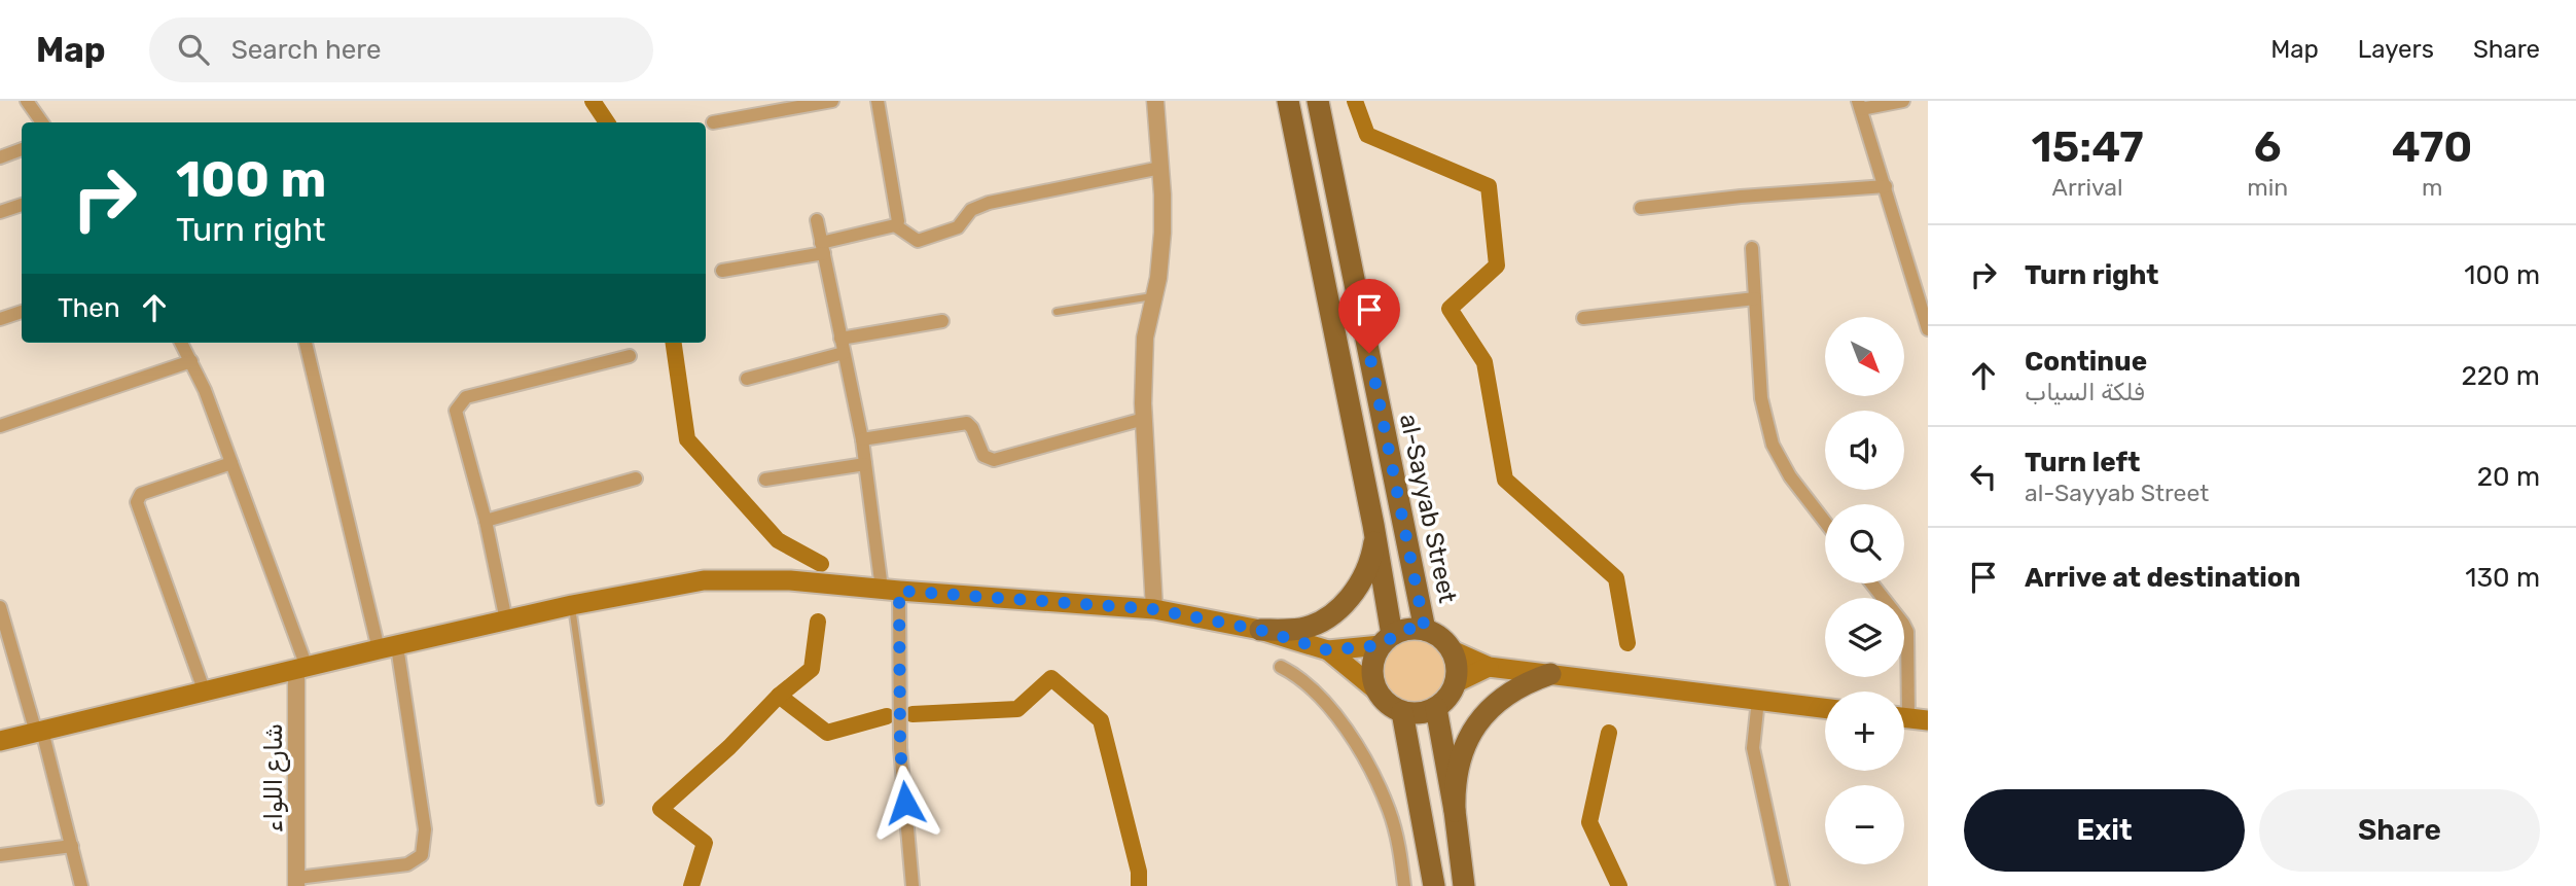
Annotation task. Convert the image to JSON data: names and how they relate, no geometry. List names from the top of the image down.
{
  "streets": {
    "main road": ["al-Sayyab Street"],
    "street": ["شارع اللواء"]
  },
  "north": "bottom right",
  "page": {
    "header": "Map",
    "search": "Search here",
    "nav": ["Map", "Layers", "Share"],
    "eta": [
      "15:47",
      "Arrival",
      "6",
      "min",
      "470",
      "m"
    ],
    "turn": ["100 m", "Turn right"],
    "list": [
      {
        "name": "Turn right",
        "value": "100 m"
      },
      {
        "name": "Continue",
        "note": "فلكة السياب",
        "value": "220 m"
      },
      {
        "name": "Turn left",
        "note": "al-Sayyab Street",
        "value": "20 m"
      },
      {
        "name": "Arrive at destination",
        "value": "130 m"
      }
    ],
    "then": "Then",
    "map_buttons": ["+", "−"],
    "buttons": ["Exit", "Share"]
  }
}
